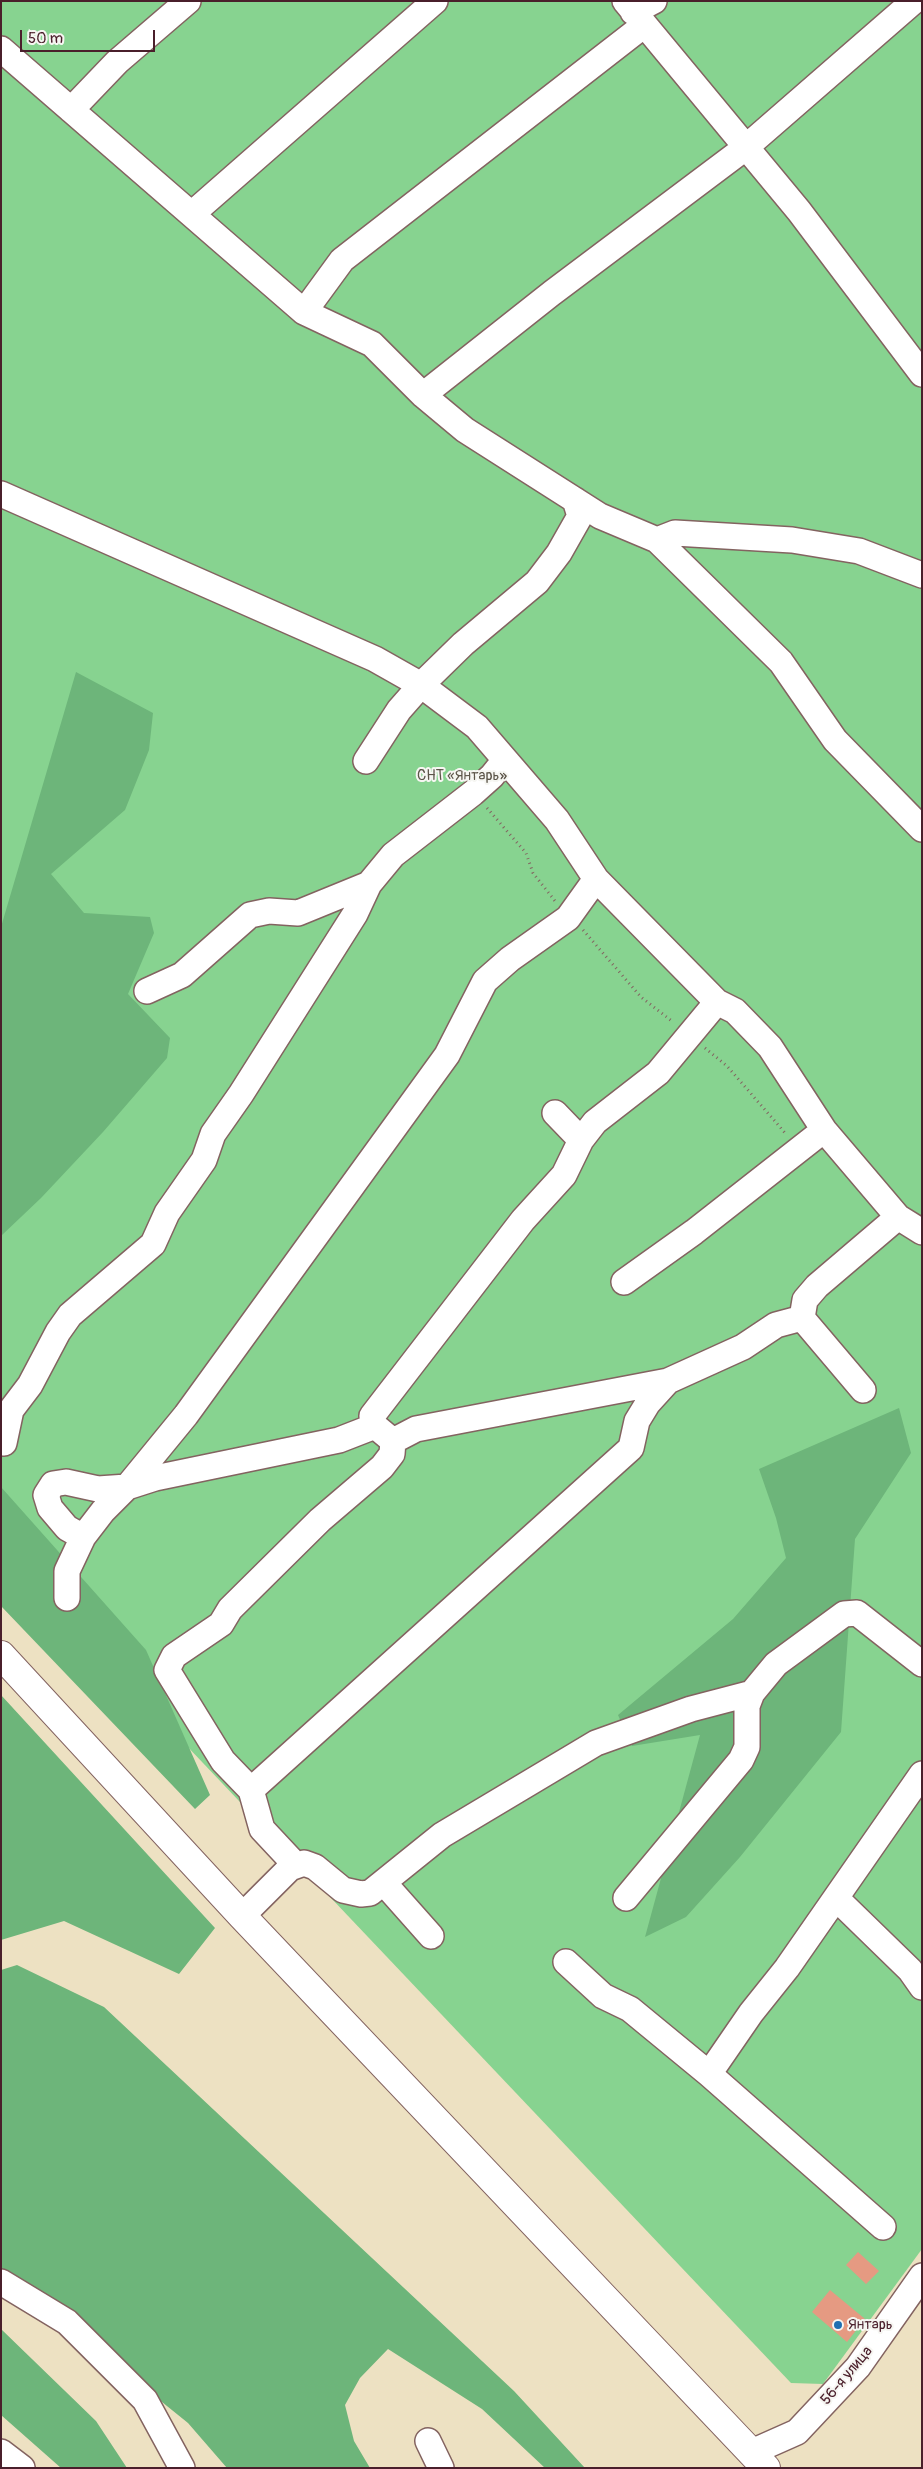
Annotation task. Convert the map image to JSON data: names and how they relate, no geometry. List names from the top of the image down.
{
  "streets": {
    "street": ["56-я улица"]
  },
  "parks": ["СНТ «Янтарь»"],
  "places": ["Янтарь"],
  "scale_bar": "50 m"
}
